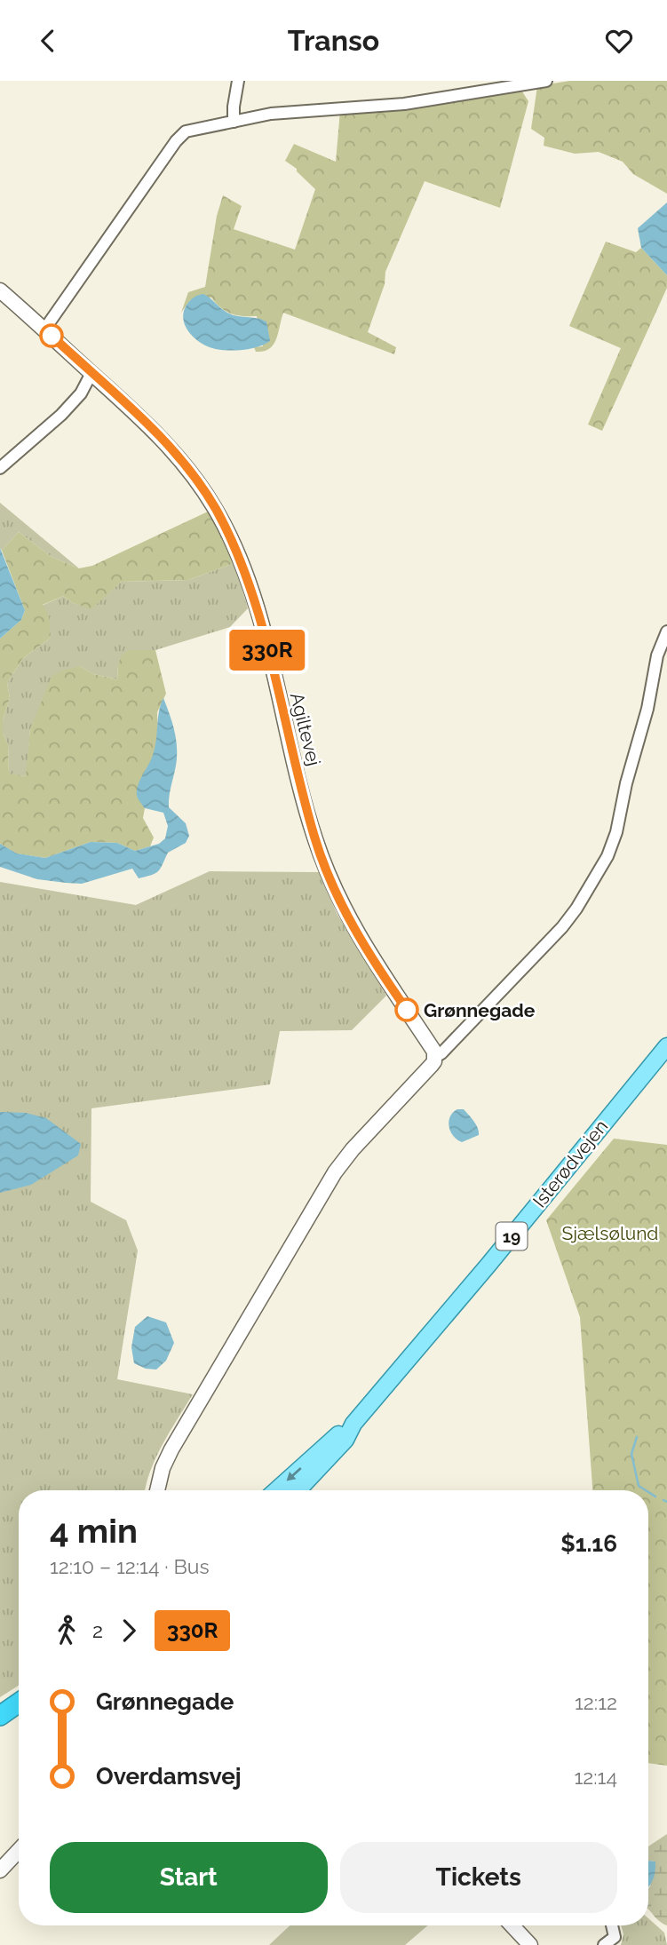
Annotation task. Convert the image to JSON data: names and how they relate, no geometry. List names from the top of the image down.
{
  "streets": {
    "main road": ["Isterødvejen", "19"],
    "street": ["Agiltevej"]
  },
  "parks": ["Sjælsølund"],
  "places": ["Grønnegade"],
  "lines": ["bus line 330R"],
  "page": {
    "header": "Transo",
    "on_map": "330R",
    "heading": ["4 min", "12:10 – 12:14 · Bus", "$1.16"],
    "legs": ["2", "330R"],
    "list": [
      {
        "name": "Grønnegade",
        "value": "12:12"
      },
      {
        "name": "Overdamsvej",
        "value": "12:14"
      }
    ],
    "buttons": ["Start", "Tickets"]
  }
}
